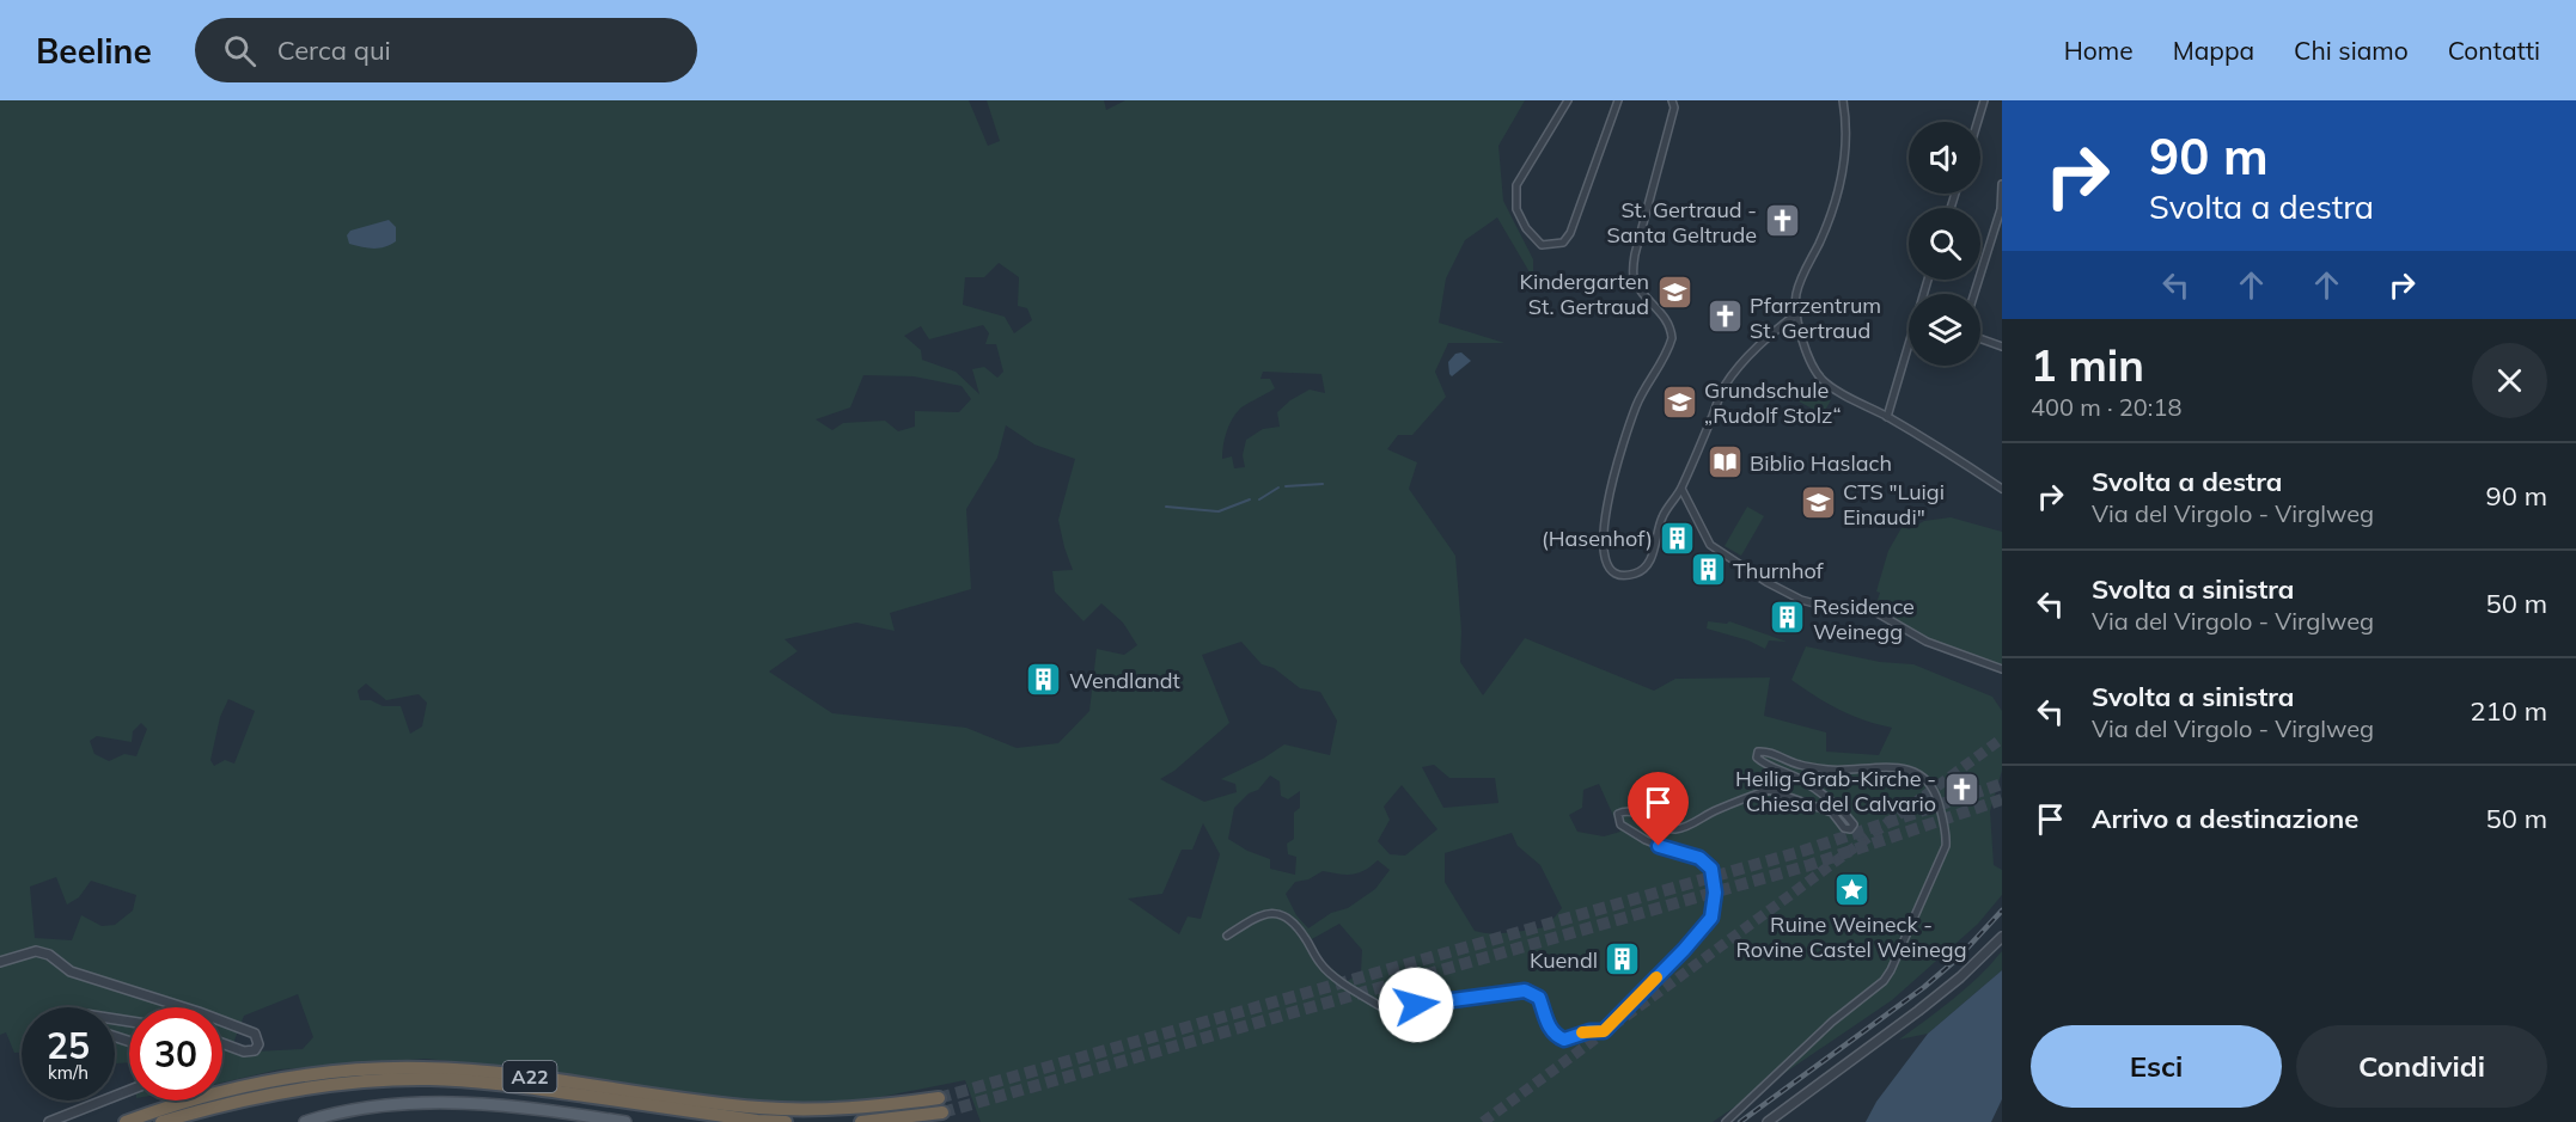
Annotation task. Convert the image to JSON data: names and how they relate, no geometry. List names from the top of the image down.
{
  "streets": {
    "highway": ["A22"]
  },
  "places": {
    "church": ["St. Gertraud - Santa Geltrude", "Pfarrzentrum St. Gertraud", "Heilig-Grab-Kirche - Chiesa del Calvario"],
    "school or university": ["Kindergarten St. Gertraud", "Grundschule „Rudolf Stolz“", "CTS \"Luigi Einaudi\""],
    "library": ["Biblio Haslach"],
    "building": [
      "(Hasenhof)",
      "Thurnhof",
      "Residence Weinegg",
      "Wendlandt",
      "Kuendl"
    ],
    "place": ["Ruine Weineck - Rovine Castel Weinegg"]
  },
  "page": {
    "header": "Beeline",
    "search": "Cerca qui",
    "nav": [
      "Home",
      "Mappa",
      "Chi siamo",
      "Contatti"
    ],
    "turn": ["90 m", "Svolta a destra"],
    "heading": ["1 min", "400 m · 20:18"],
    "list": [
      {
        "name": "Svolta a destra",
        "note": "Via del Virgolo - Virglweg",
        "value": "90 m"
      },
      {
        "name": "Svolta a sinistra",
        "note": "Via del Virgolo - Virglweg",
        "value": "50 m"
      },
      {
        "name": "Svolta a sinistra",
        "note": "Via del Virgolo - Virglweg",
        "value": "210 m"
      },
      {
        "name": "Arrivo a destinazione",
        "value": "50 m"
      }
    ],
    "speed": "25 km/h",
    "limit": "30",
    "buttons": ["Esci", "Condividi"]
  }
}
